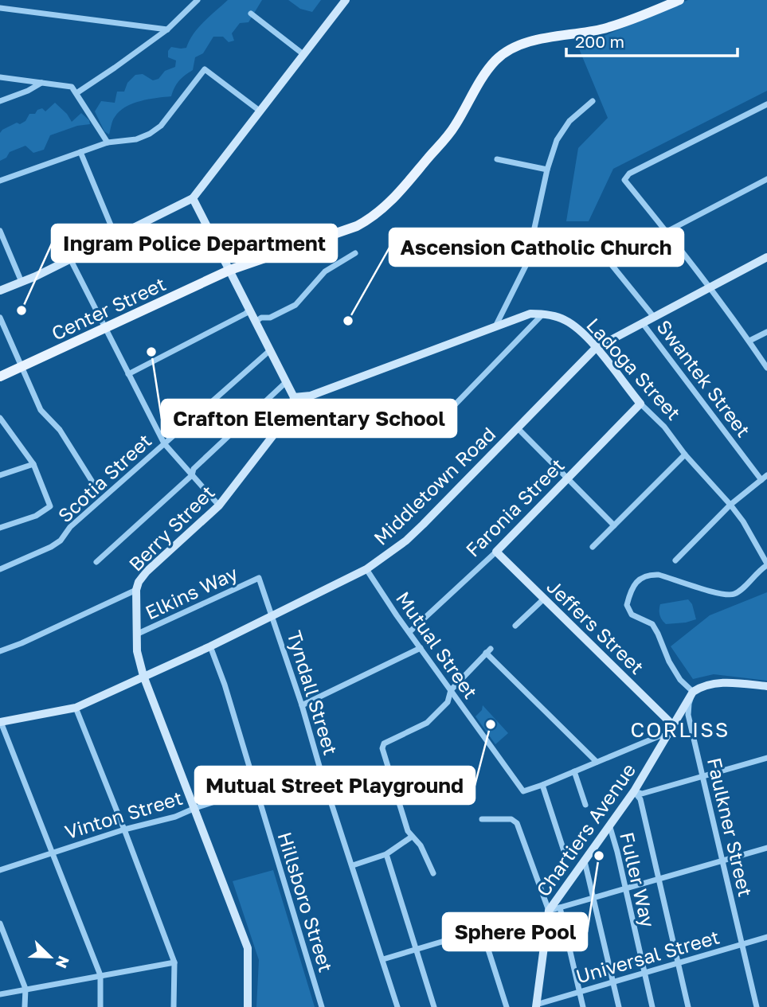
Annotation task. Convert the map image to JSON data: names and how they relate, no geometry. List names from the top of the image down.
{
  "streets": {
    "main road": ["Center Street"],
    "street": [
      "Ladoga Street",
      "Swantek Street",
      "Scotia Street",
      "Middletown Road",
      "Faronia Street",
      "Berry Street",
      "Elkins Way",
      "Jeffers Street",
      "Mutual Street",
      "Tyndall Street",
      "Vinton Street",
      "Faulkner Street",
      "Chartiers Avenue",
      "Fuller Way",
      "Hillsboro Street",
      "Universal Street"
    ]
  },
  "crossings": [
    ["Ladoga Street", "Middletown Road"],
    ["Ladoga Street", "Faronia Street"],
    ["Swantek Street", "Middletown Road"],
    ["Middletown Road", "Berry Street"],
    ["Middletown Road", "Mutual Street"],
    ["Middletown Road", "Tyndall Street"],
    ["Middletown Road", "Hillsboro Street"],
    ["Faronia Street", "Jeffers Street"],
    ["Faronia Street", "Mutual Street"],
    ["Berry Street", "Elkins Way"],
    ["Berry Street", "Vinton Street"],
    ["Elkins Way", "Tyndall Street"],
    ["Jeffers Street", "Chartiers Avenue"],
    ["Tyndall Street", "Vinton Street"],
    ["Vinton Street", "Hillsboro Street"],
    ["Faulkner Street", "Chartiers Avenue"],
    ["Faulkner Street", "Universal Street"],
    ["Chartiers Avenue", "Fuller Way"],
    ["Chartiers Avenue", "Universal Street"],
    ["Fuller Way", "Universal Street"]
  ],
  "districts": ["CORLISS"],
  "places": [
    "Ingram Police Department",
    "Ascension Catholic Church",
    "Crafton Elementary School",
    "Mutual Street Playground",
    "Sphere Pool"
  ],
  "scale_bar": "200 m",
  "north": "bottom right"
}
